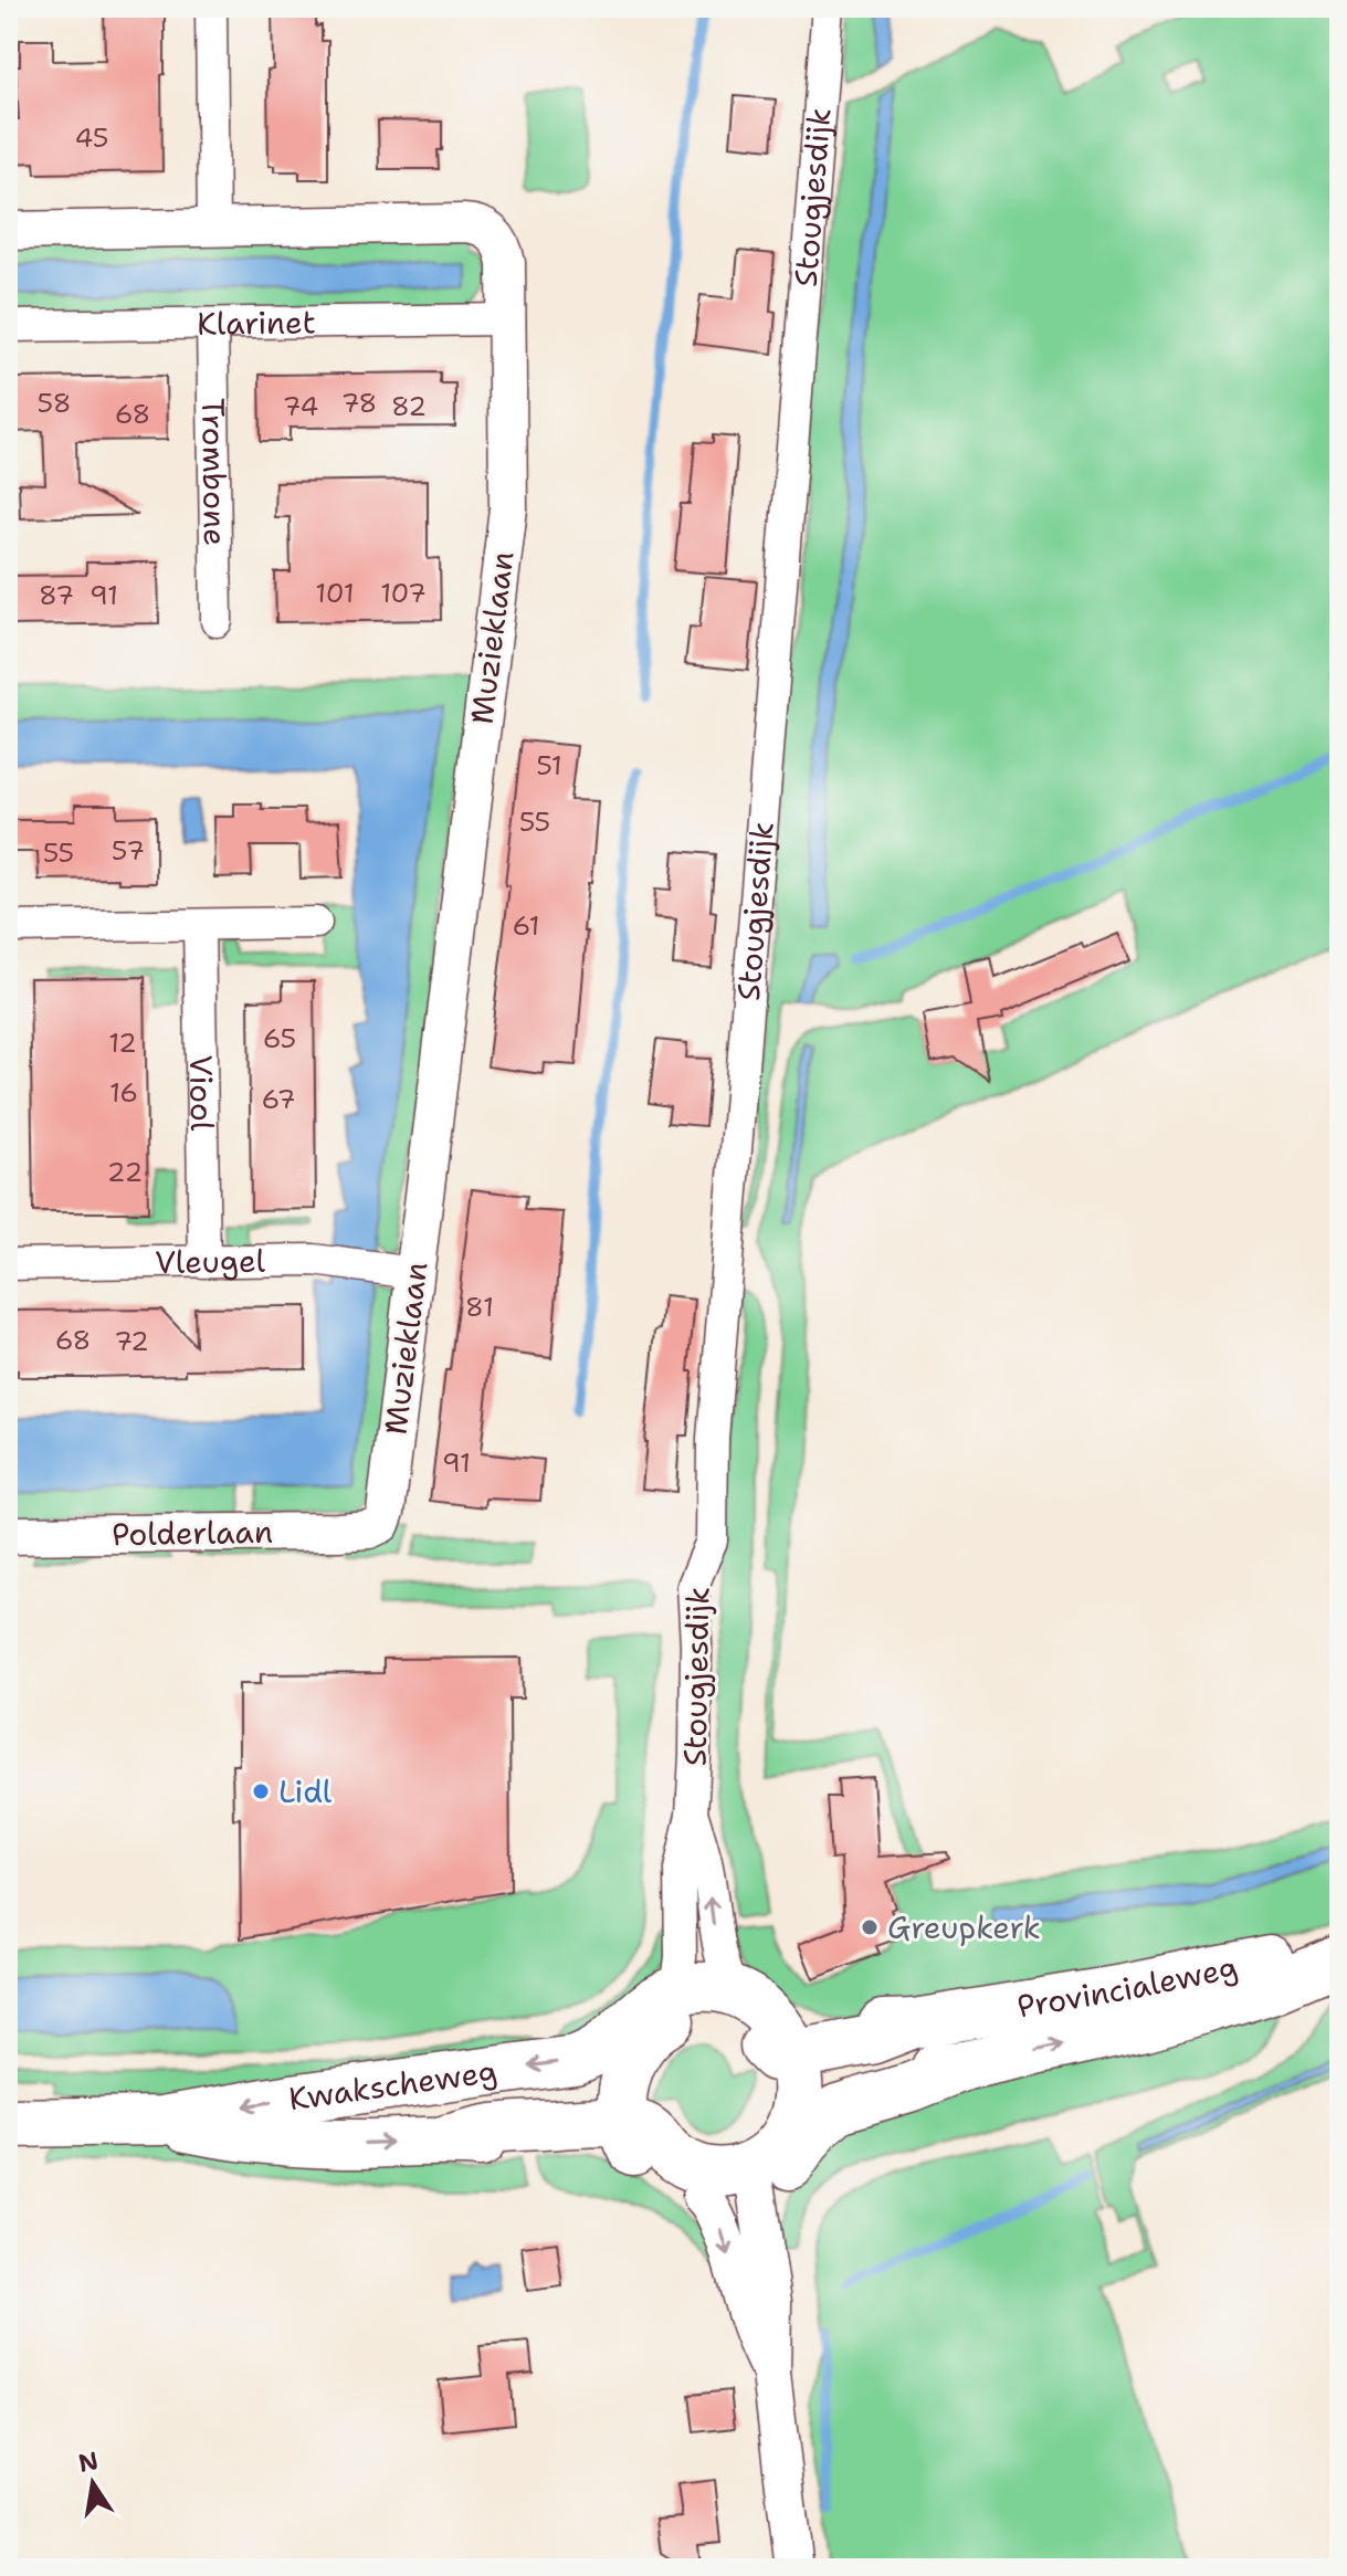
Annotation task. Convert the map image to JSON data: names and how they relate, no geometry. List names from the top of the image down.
{
  "streets": {
    "main road": ["Provincialeweg", "Kwakscheweg"],
    "street": [
      "Stougjesdijk",
      "Klarinet",
      "Trombone",
      "Muzieklaan",
      "Viool",
      "Vleugel",
      "Polderlaan"
    ]
  },
  "crossings": [
    ["Stougjesdijk", "Provincialeweg"],
    ["Stougjesdijk", "Kwakscheweg"],
    ["Klarinet", "Trombone"],
    ["Klarinet", "Muzieklaan"],
    ["Muzieklaan", "Vleugel"],
    ["Muzieklaan", "Polderlaan"],
    ["Viool", "Vleugel"],
    ["Provincialeweg", "Kwakscheweg"]
  ],
  "places": ["Lidl", "Greupkerk"],
  "house_numbers": [
    "45",
    "58",
    "78",
    "74",
    "82",
    "68",
    "101",
    "107",
    "87",
    "91",
    "51",
    "55",
    "57",
    "55",
    "61",
    "65",
    "12",
    "16",
    "67",
    "22",
    "81",
    "68",
    "72",
    "91"
  ],
  "north": "top"
}
